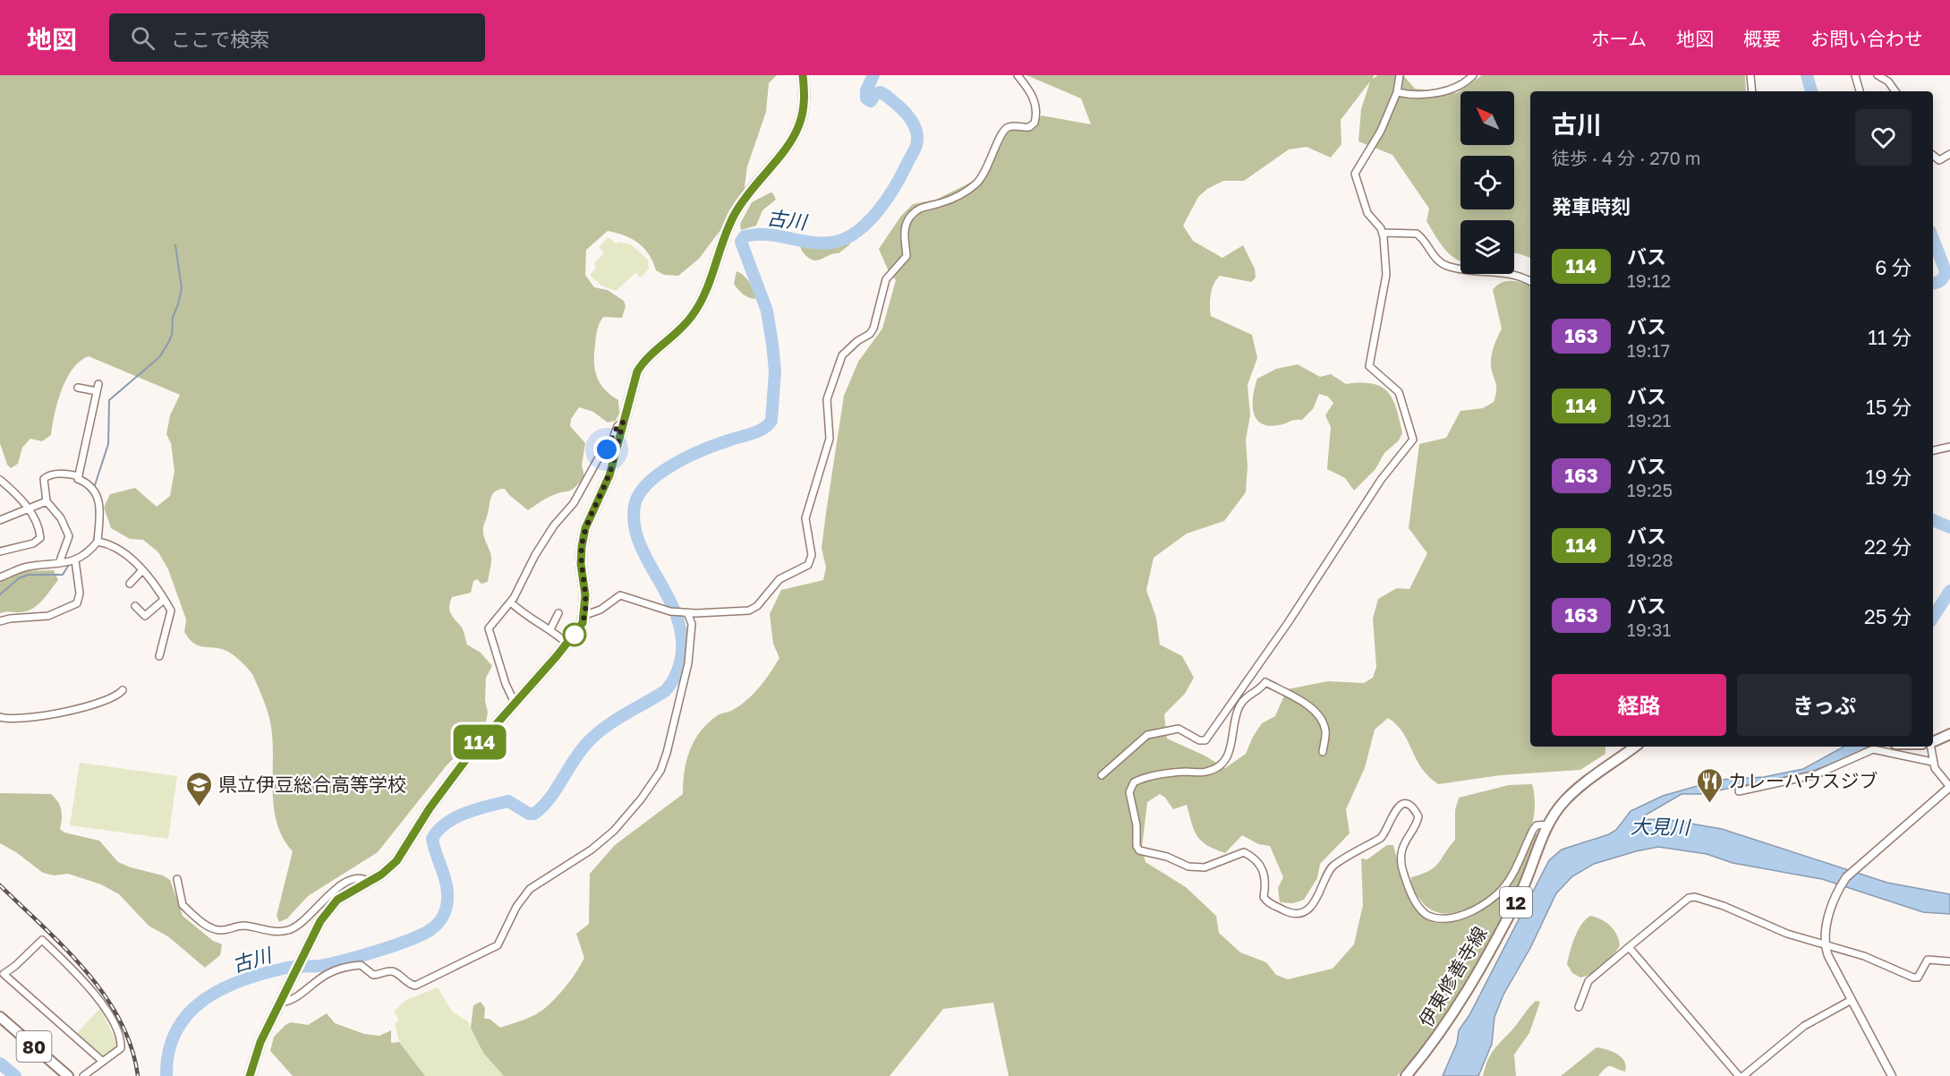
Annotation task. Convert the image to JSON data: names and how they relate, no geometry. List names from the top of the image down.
{
  "streets": {
    "main road": ["12", "伊東修善寺線", "80"]
  },
  "water": ["古川", "大見川"],
  "places": {
    "restaurant": ["カレーハウスジブ"],
    "school or university": ["県立伊豆総合高等学校"]
  },
  "lines": ["bus line 114"],
  "north": "top left",
  "page": {
    "header": "地図",
    "search": "ここで検索",
    "nav": [
      "ホーム",
      "地図",
      "概要",
      "お問い合わせ"
    ],
    "on_map": "114",
    "heading": [
      ["古川", "徒歩 · 4 分 · 270 m"],
      "発車時刻"
    ],
    "list": [
      {
        "mark": "114",
        "name": "バス",
        "note": "19:12",
        "value": "6 分"
      },
      {
        "mark": "163",
        "name": "バス",
        "note": "19:17",
        "value": "11 分"
      },
      {
        "mark": "114",
        "name": "バス",
        "note": "19:21",
        "value": "15 分"
      },
      {
        "mark": "163",
        "name": "バス",
        "note": "19:25",
        "value": "19 分"
      },
      {
        "mark": "114",
        "name": "バス",
        "note": "19:28",
        "value": "22 分"
      },
      {
        "mark": "163",
        "name": "バス",
        "note": "19:31",
        "value": "25 分"
      }
    ],
    "buttons": ["経路", "きっぷ"]
  }
}
